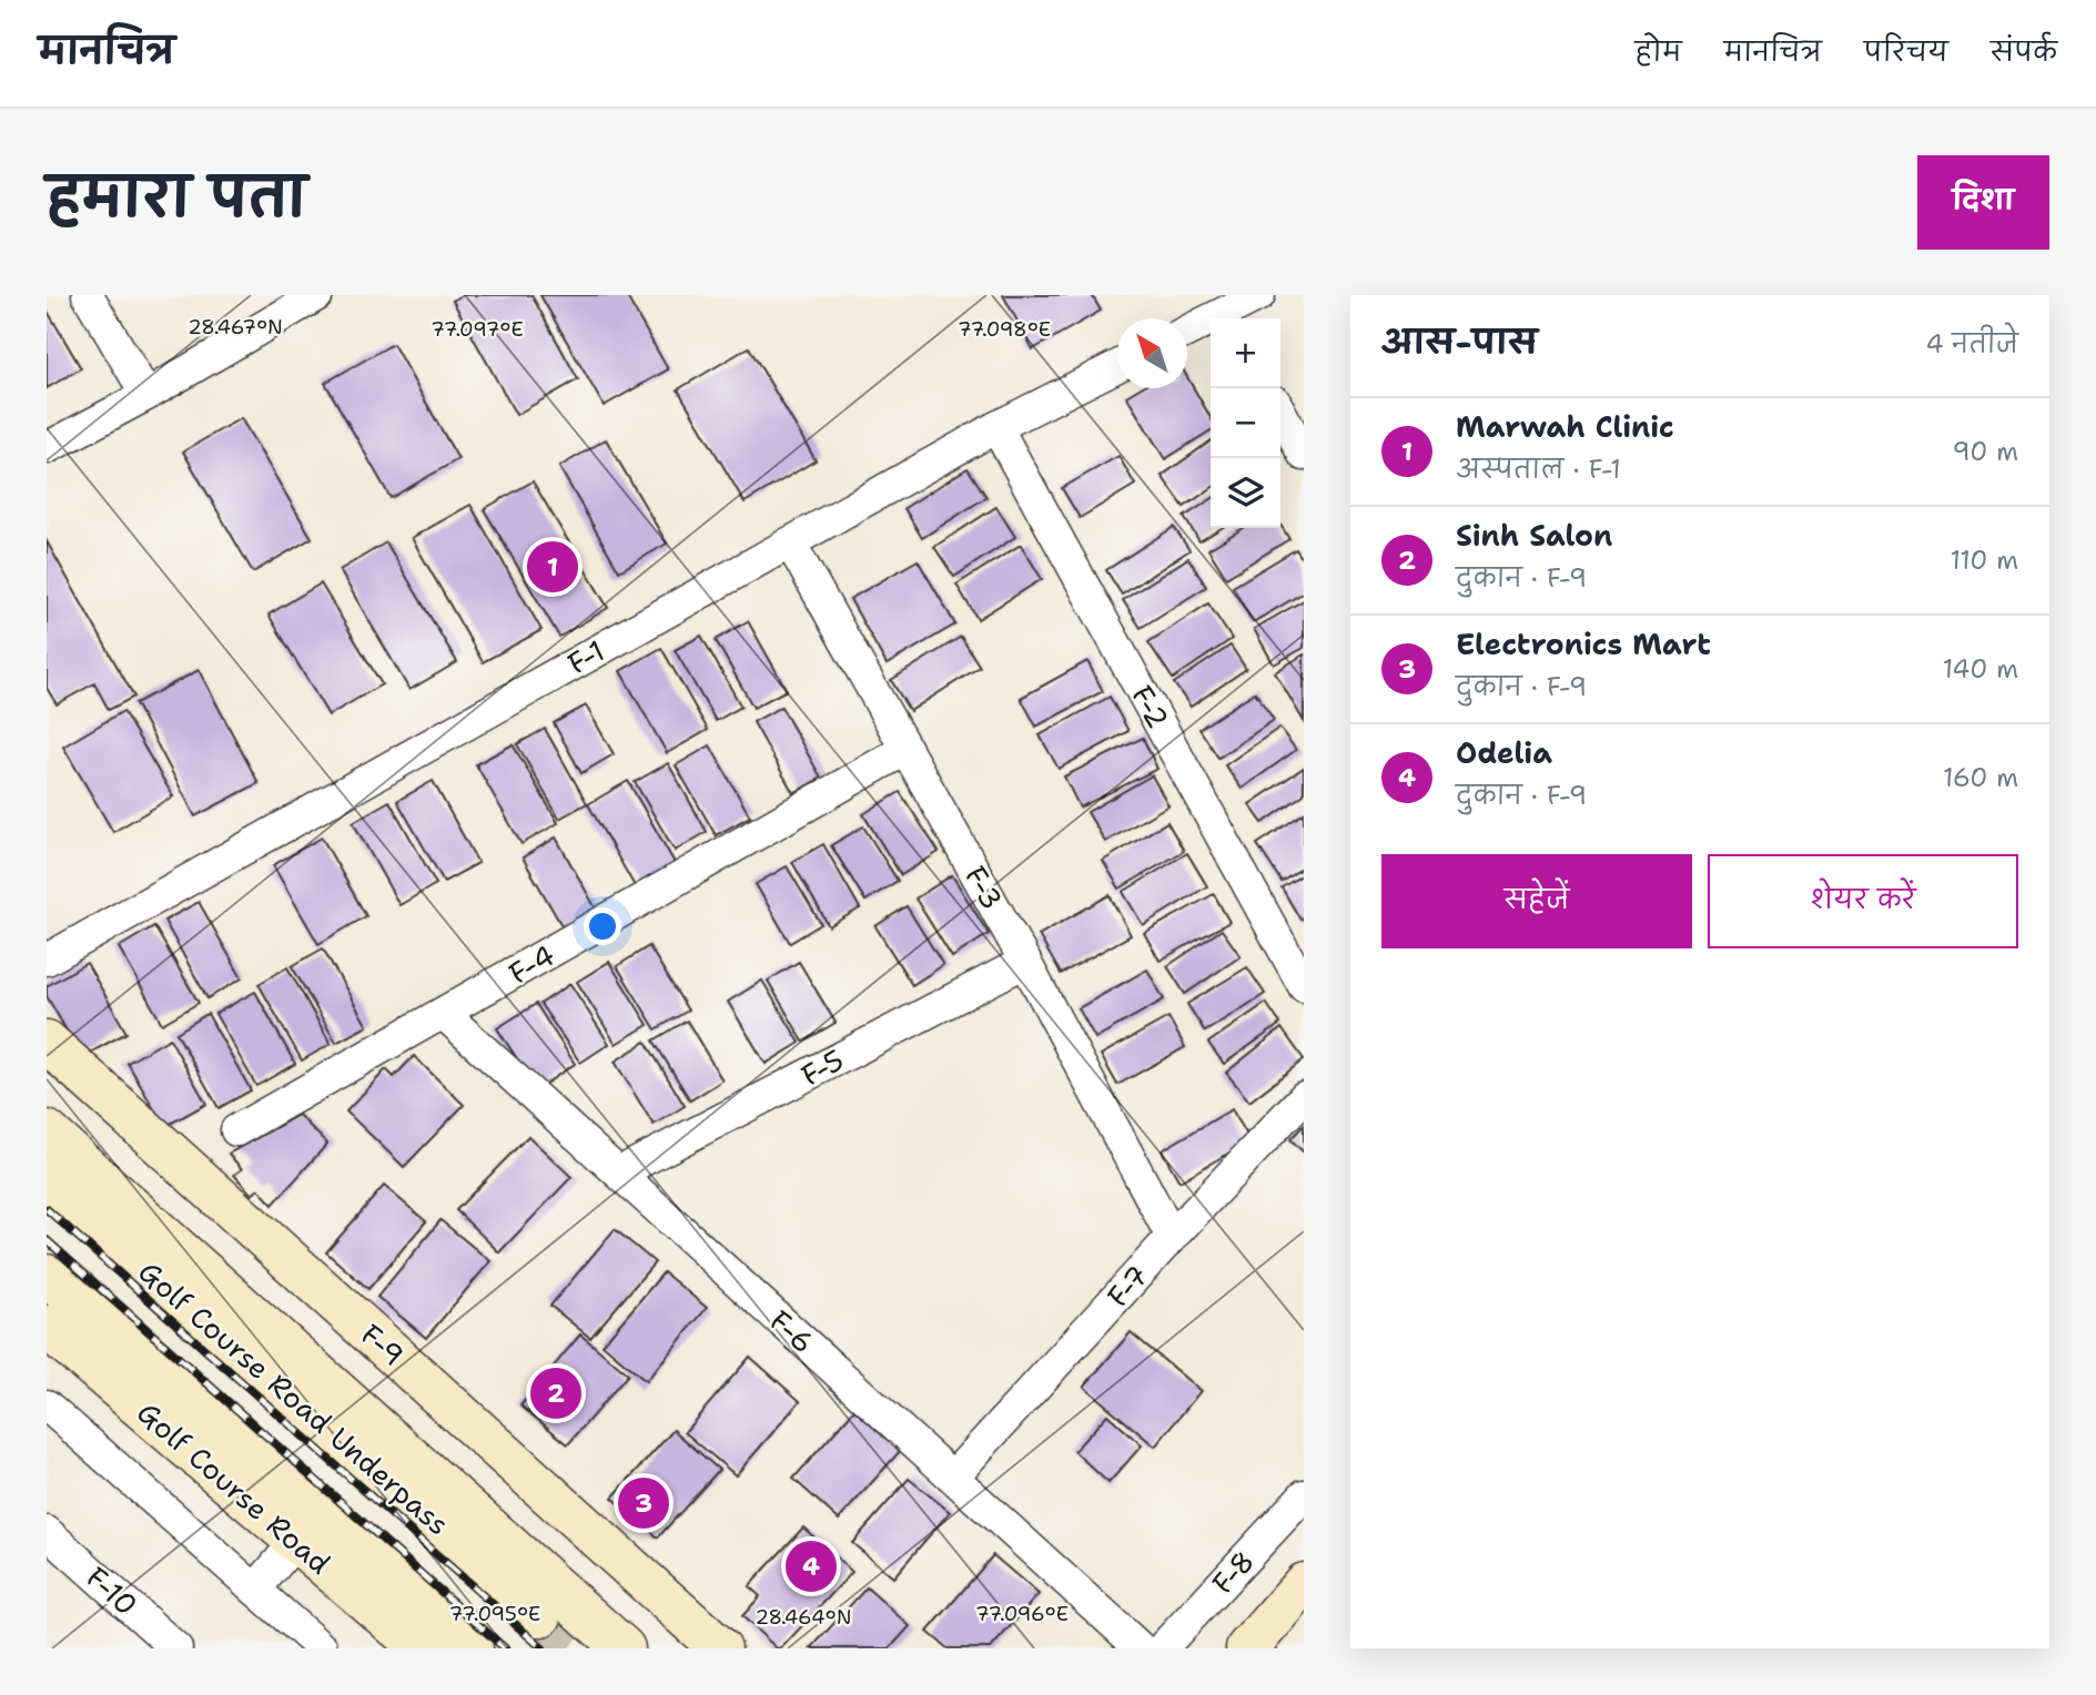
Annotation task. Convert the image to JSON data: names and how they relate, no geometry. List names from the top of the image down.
{
  "streets": {
    "street": [
      "F-1",
      "F-2",
      "F-3",
      "F-4",
      "F-5",
      "F-7",
      "F-6",
      "F-9",
      "Golf Course Road Underpass",
      "Golf Course Road",
      "F-8",
      "F-10"
    ]
  },
  "crossings": [
    ["F-1", "F-2"],
    ["F-1", "F-3"],
    ["F-3", "F-4"],
    ["F-3", "F-5"],
    ["F-3", "F-7"],
    ["F-4", "F-6"],
    ["F-5", "F-6"],
    ["F-7", "F-6"]
  ],
  "north": "top left",
  "page": {
    "header": "मानचित्र",
    "nav": [
      "होम",
      "मानचित्र",
      "परिचय",
      "संपर्क"
    ],
    "title": "हमारा पता",
    "buttons": [
      "दिशा",
      ["सहेजें", "शेयर करें"]
    ],
    "heading": ["आस-पास", "4 नतीजे"],
    "map_buttons": ["+", "−"],
    "list": [
      {
        "mark": "1",
        "name": "Marwah Clinic",
        "note": "अस्पताल · F-1",
        "value": "90 m"
      },
      {
        "mark": "2",
        "name": "Sinh Salon",
        "note": "दुकान · F-9",
        "value": "110 m"
      },
      {
        "mark": "3",
        "name": "Electronics Mart",
        "note": "दुकान · F-9",
        "value": "140 m"
      },
      {
        "mark": "4",
        "name": "Odelia",
        "note": "दुकान · F-9",
        "value": "160 m"
      }
    ],
    "pins": [
      "1",
      "2",
      "3",
      "4"
    ]
  },
  "coordinates": [
    "28.467°N",
    "77.097°E",
    "77.098°E",
    "77.095°E",
    "77.096°E",
    "28.464°N"
  ]
}
